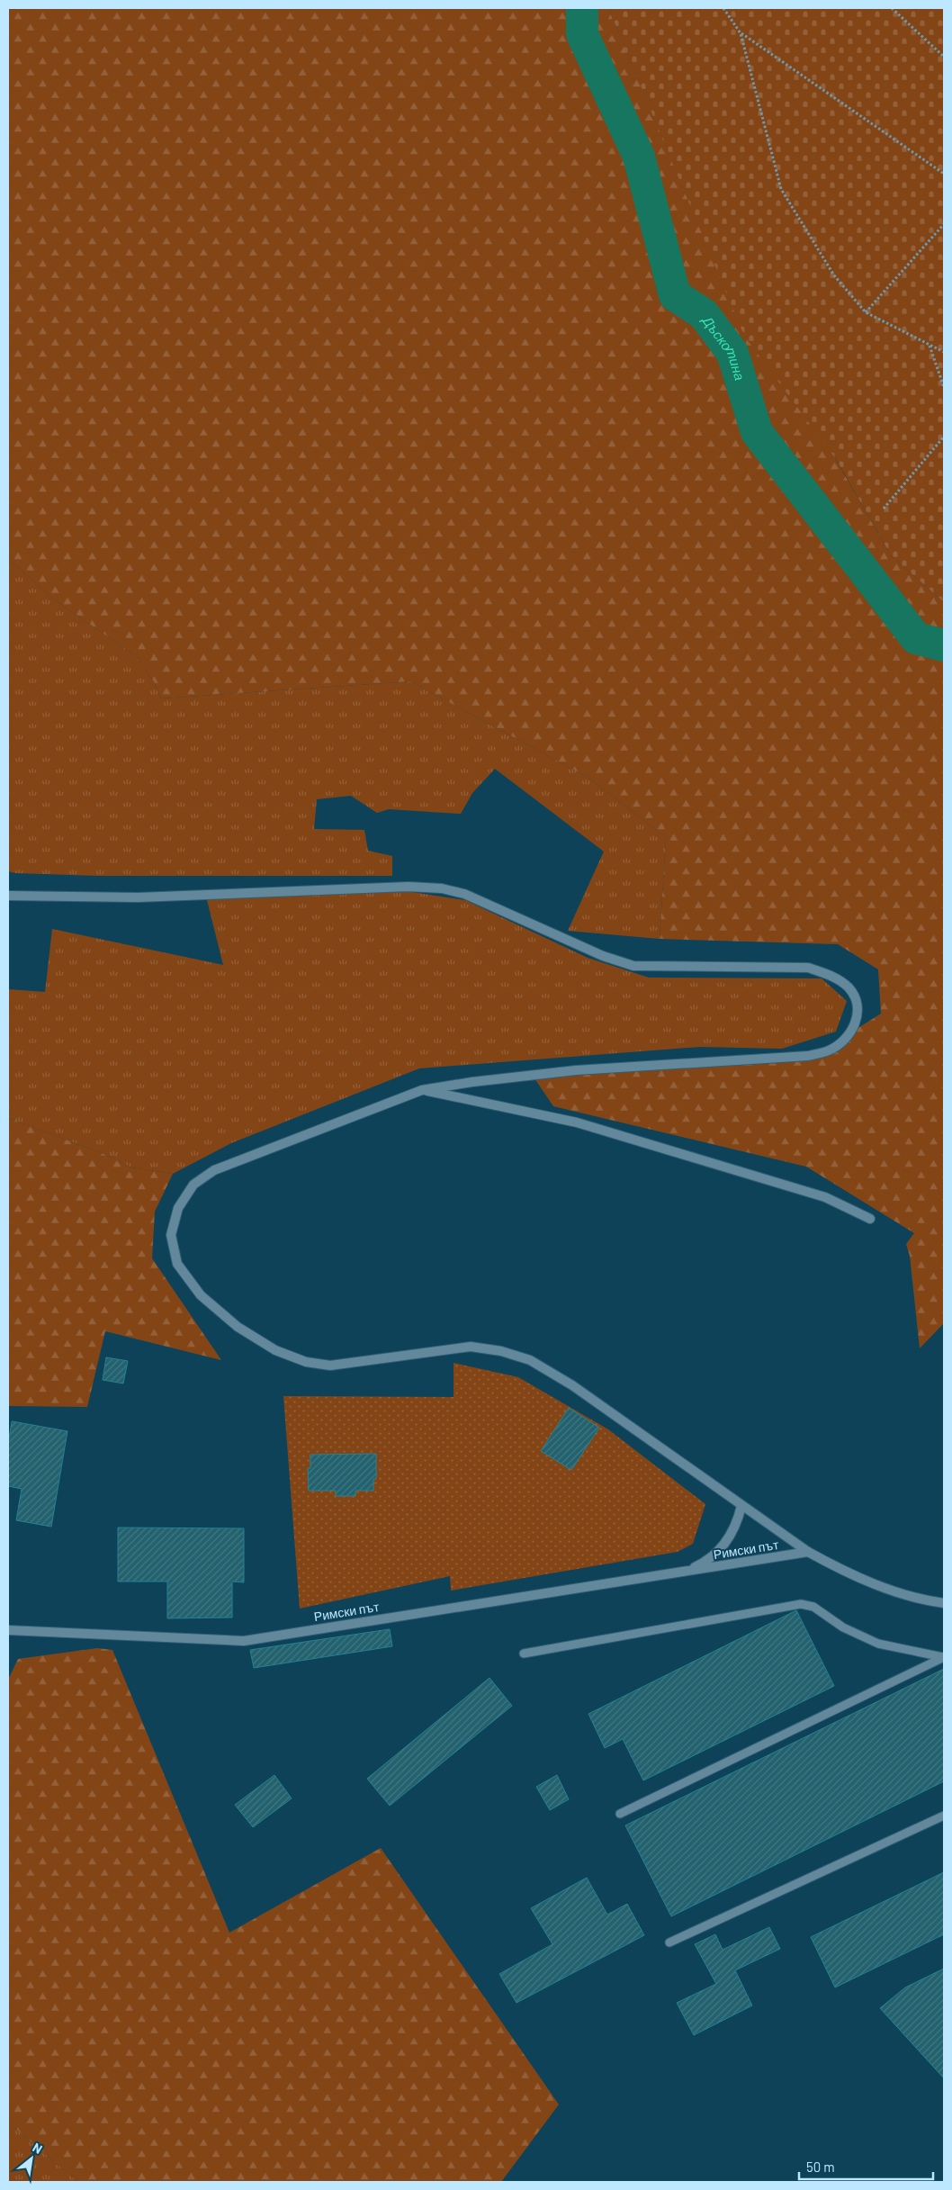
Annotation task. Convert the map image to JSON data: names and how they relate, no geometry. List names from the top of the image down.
{
  "streets": {
    "street": ["Римски път"]
  },
  "water": ["Дъскотина"],
  "scale_bar": "50 m",
  "north": "top right"
}
